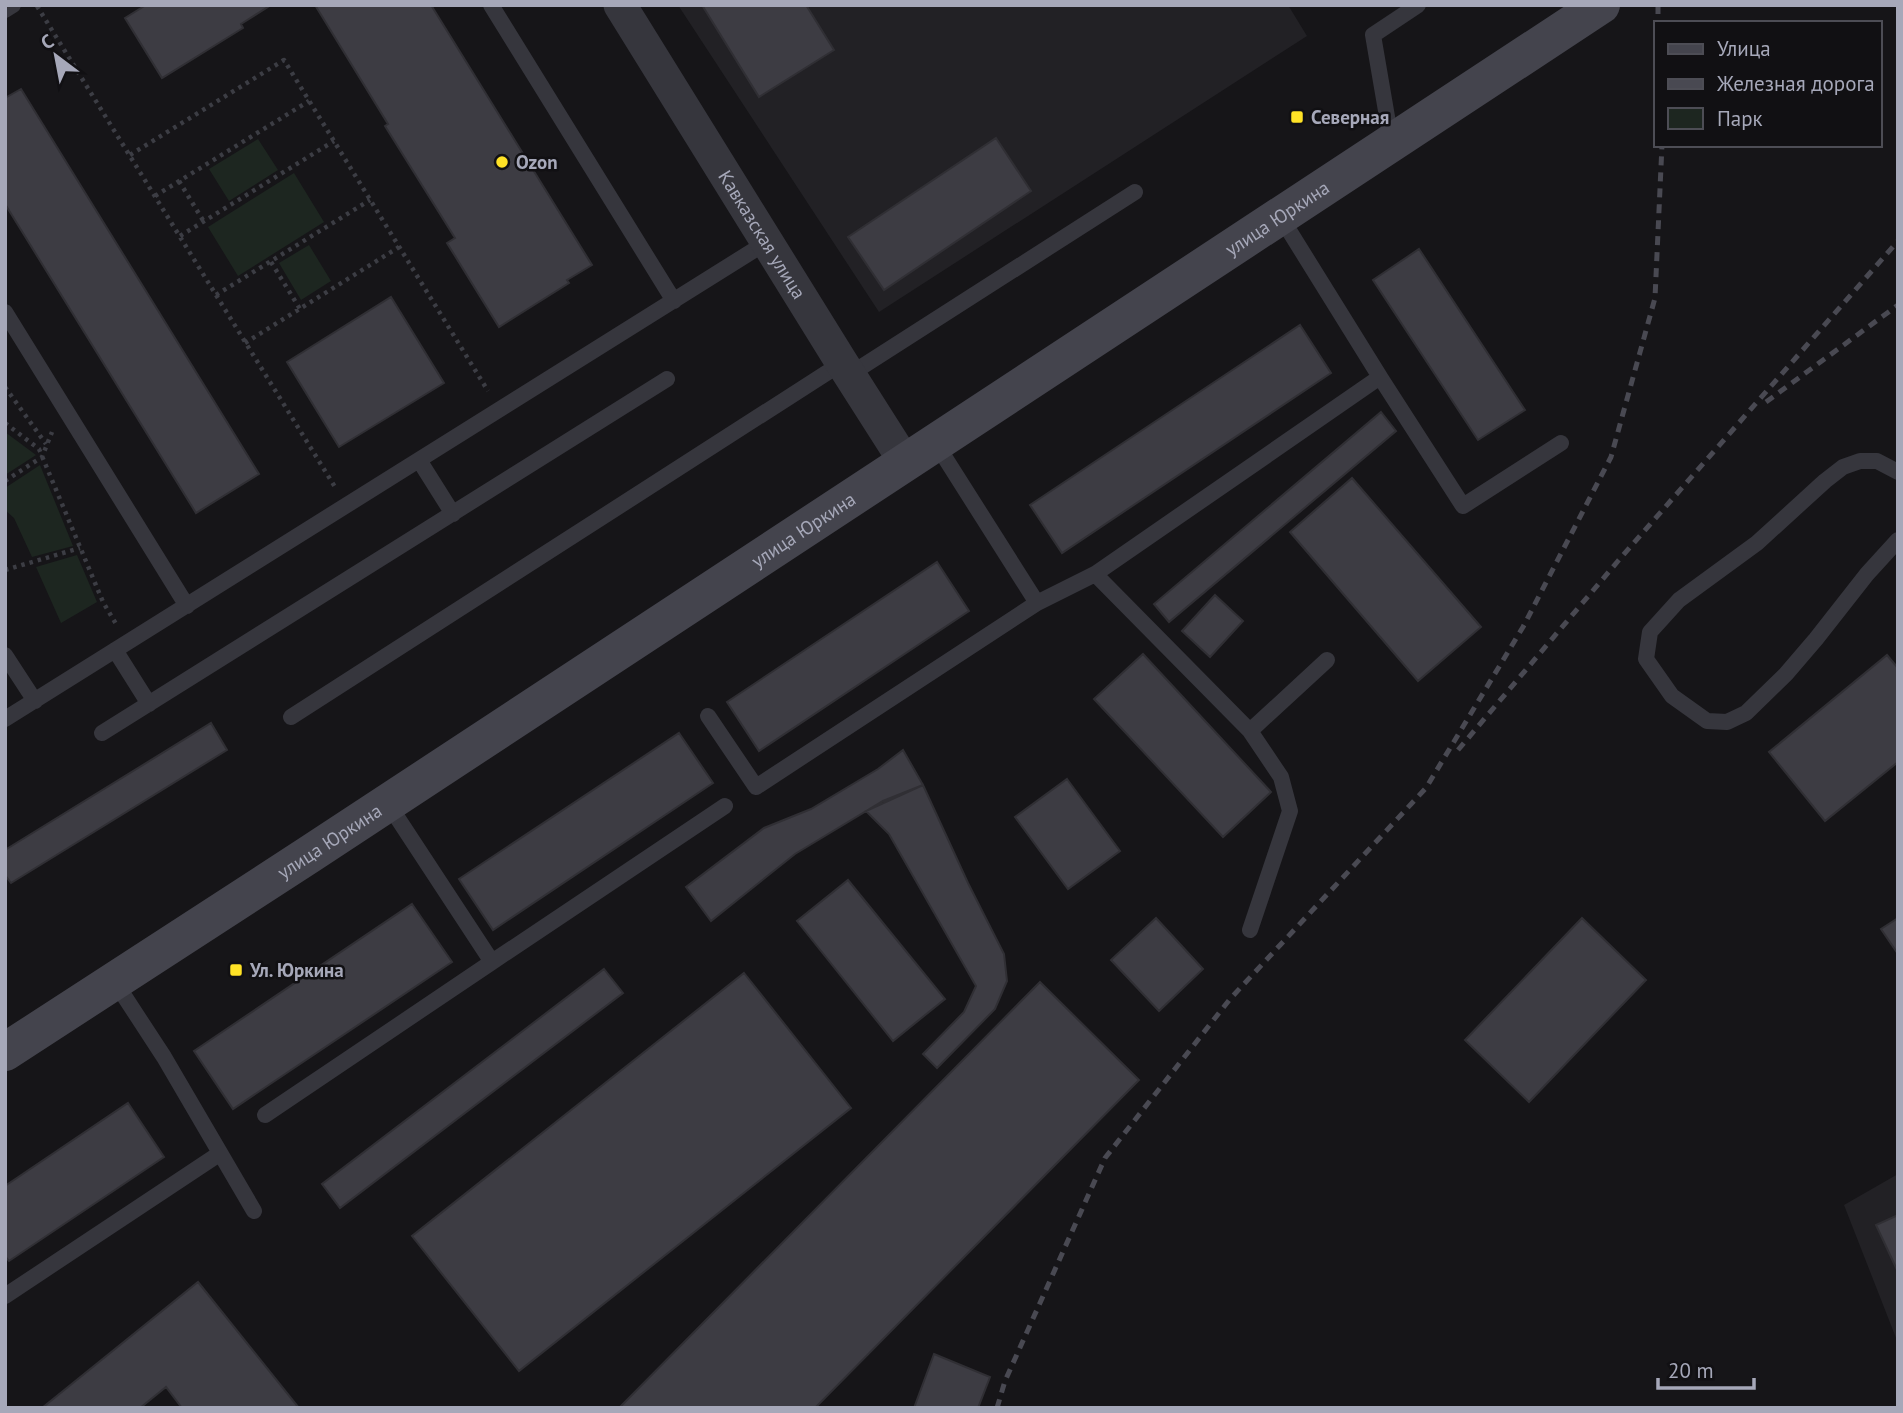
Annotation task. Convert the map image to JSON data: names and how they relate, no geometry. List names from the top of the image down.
{
  "streets": {
    "main road": ["улица Юркина"],
    "street": ["Кавказская улица"]
  },
  "crossings": [
    ["улица Юркина", "Кавказская улица"]
  ],
  "places": {
    "transit": ["Северная", "Ул. Юркина"],
    "other": ["Ozon"]
  },
  "legend": ["Улица", "Железная дорога", "Парк"],
  "scale_bar": "20 m",
  "north": "top left"
}
